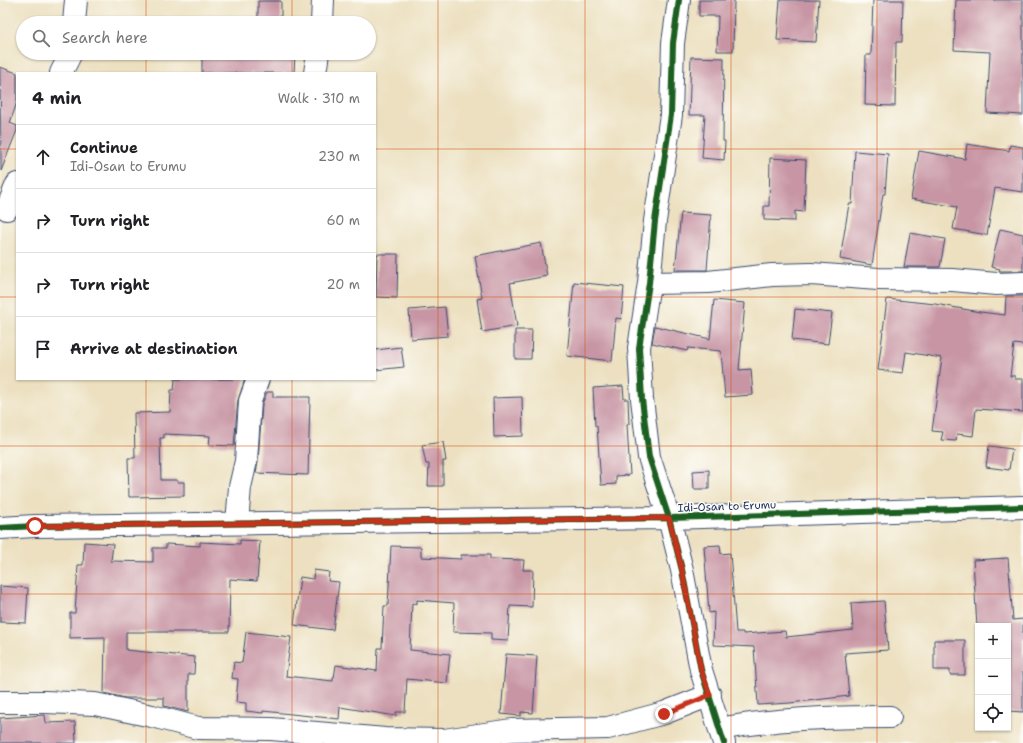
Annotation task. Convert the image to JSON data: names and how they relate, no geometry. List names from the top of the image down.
{
  "streets": {
    "street": ["Idi-Osan to Erumu"]
  },
  "page": {
    "search": "Search here",
    "heading": ["4 min", "Walk · 310 m"],
    "list": [
      ["Continue", "Idi-Osan to Erumu", "230 m"],
      ["Turn right", "60 m"],
      ["Turn right", "20 m"],
      "Arrive at destination"
    ],
    "map_buttons": ["+", "−"]
  }
}
